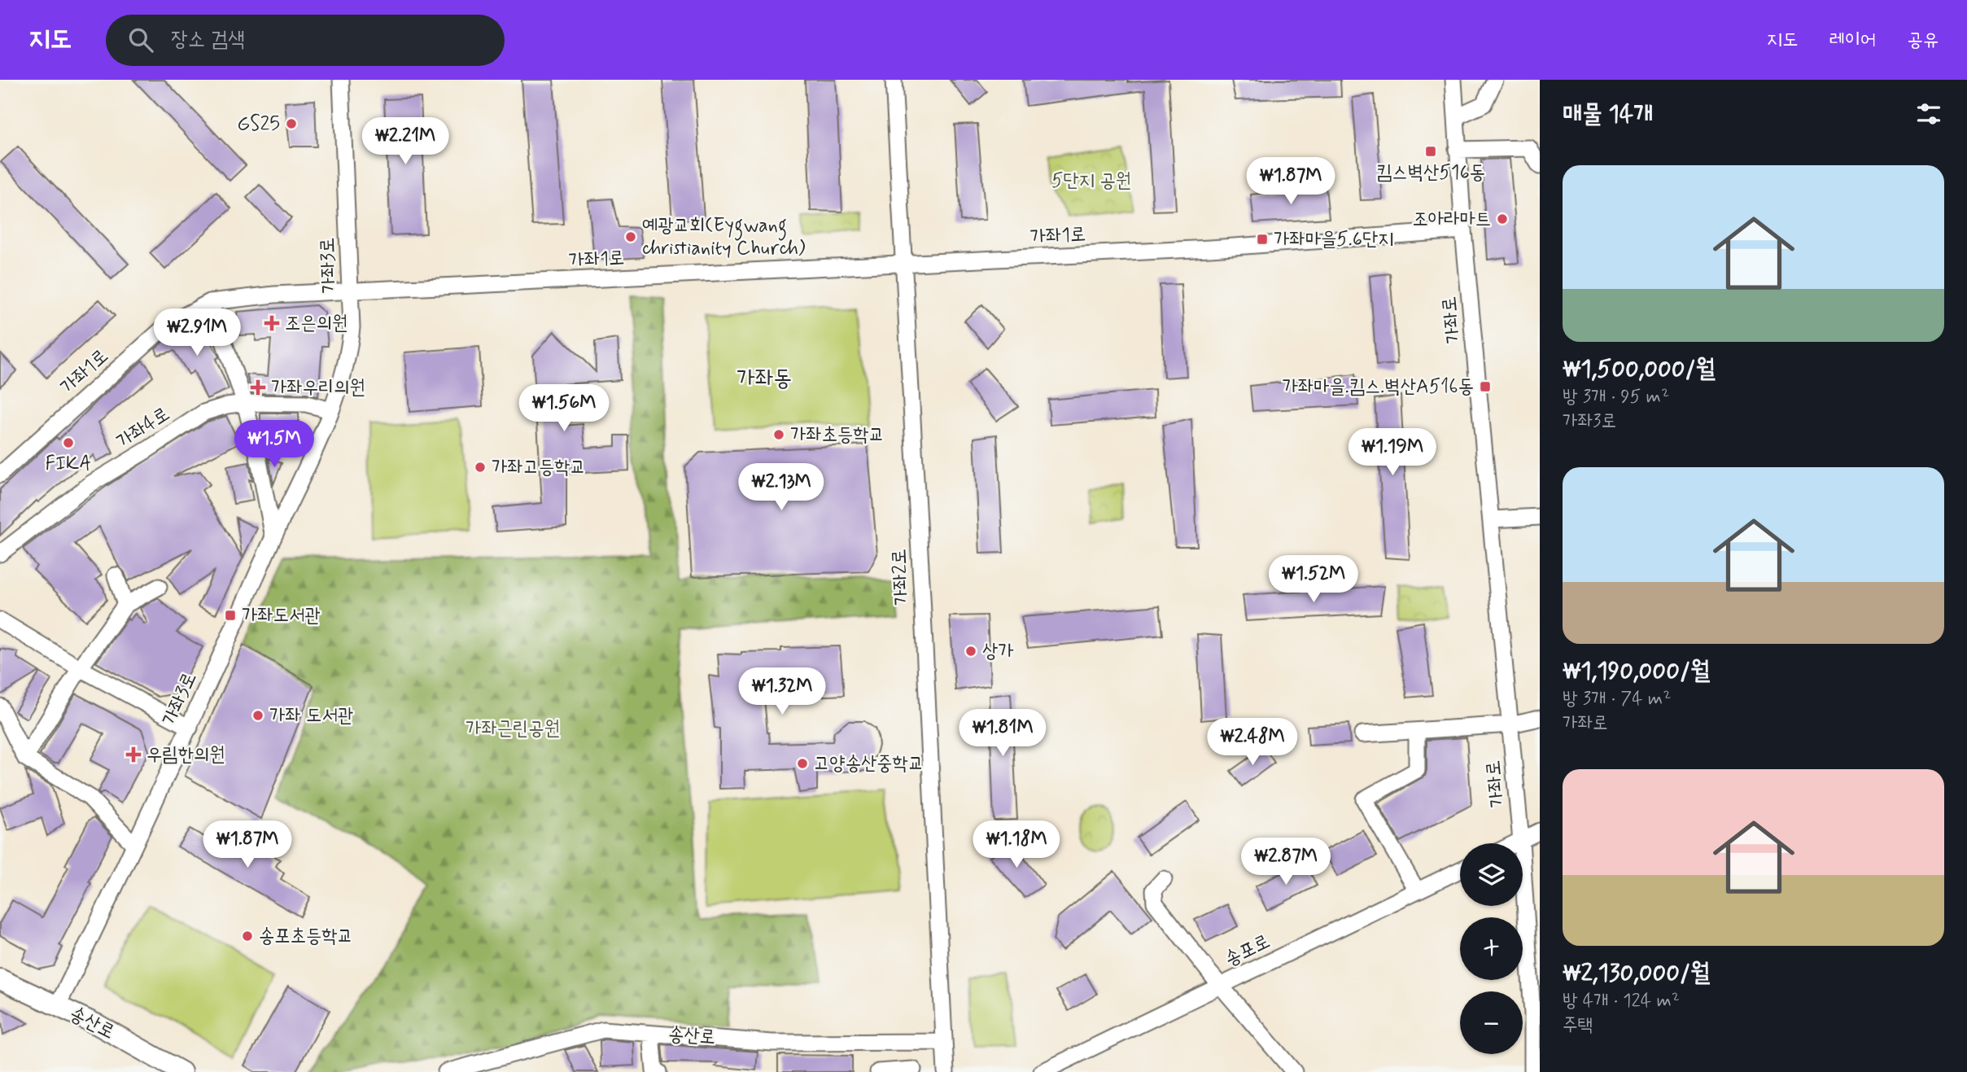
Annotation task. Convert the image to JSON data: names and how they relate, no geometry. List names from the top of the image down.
{
  "streets": {
    "main road": ["송산로"],
    "street": [
      "가좌1로",
      "가좌3로",
      "가좌로",
      "가좌4로",
      "가좌2로",
      "송포로"
    ]
  },
  "crossings": [
    ["가좌1로", "가좌3로"],
    ["가좌1로", "가좌로"],
    ["가좌1로", "가좌2로"],
    ["가좌3로", "가좌4로"],
    ["가좌3로", "송산로"],
    ["가좌2로", "송산로"]
  ],
  "districts": ["가좌동"],
  "parks": ["5단지 공원", "가좌근린공원"],
  "places": {
    "other": [
      "GS25",
      "조아라마트",
      "예광교회(Eygwang christianity Church)",
      "가좌초등학교",
      "FIKA",
      "가좌고등학교",
      "상가",
      "가좌 도서관",
      "고양송산중학교",
      "송포초등학교"
    ],
    "transit": [
      "킴스벽산516동",
      "가좌마을5.6단지",
      "가좌마을.킴스.벽산A516동",
      "가좌도서관"
    ],
    "health": ["조은의원", "가좌우리의원", "우림한의원"]
  },
  "page": {
    "header": "지도",
    "search": "장소 검색",
    "nav": ["지도", "레이어", "공유"],
    "heading": "매물 14개",
    "price": [
      "₩2.21M",
      "₩1.87M",
      "₩2.91M",
      "₩1.56M",
      "₩1.5M",
      "₩1.19M",
      "₩2.13M",
      "₩1.52M",
      "₩1.32M",
      "₩1.81M",
      "₩2.48M",
      "₩1.87M",
      "₩1.18M",
      "₩2.87M"
    ],
    "list": [
      {
        "name": "₩1,500,000/월",
        "note": "방 3개 · 95 m² · 가좌3로"
      },
      {
        "name": "₩1,190,000/월",
        "note": "방 3개 · 74 m² · 가좌로"
      },
      {
        "name": "₩2,130,000/월",
        "note": "방 4개 · 124 m² · 주택"
      }
    ],
    "map_buttons": ["+", "−"]
  }
}
